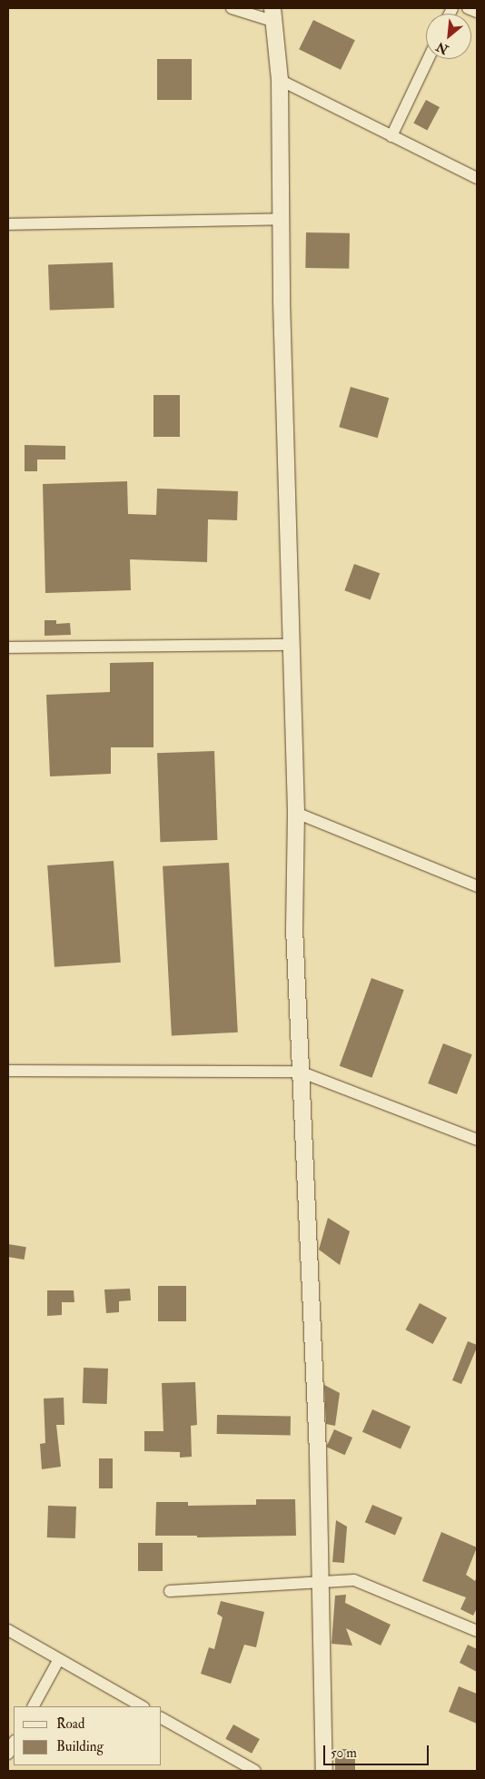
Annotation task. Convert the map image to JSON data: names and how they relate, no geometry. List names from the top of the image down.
{
  "legend": ["Road", "Building"],
  "scale_bar": "50 m",
  "north": "bottom left"
}
